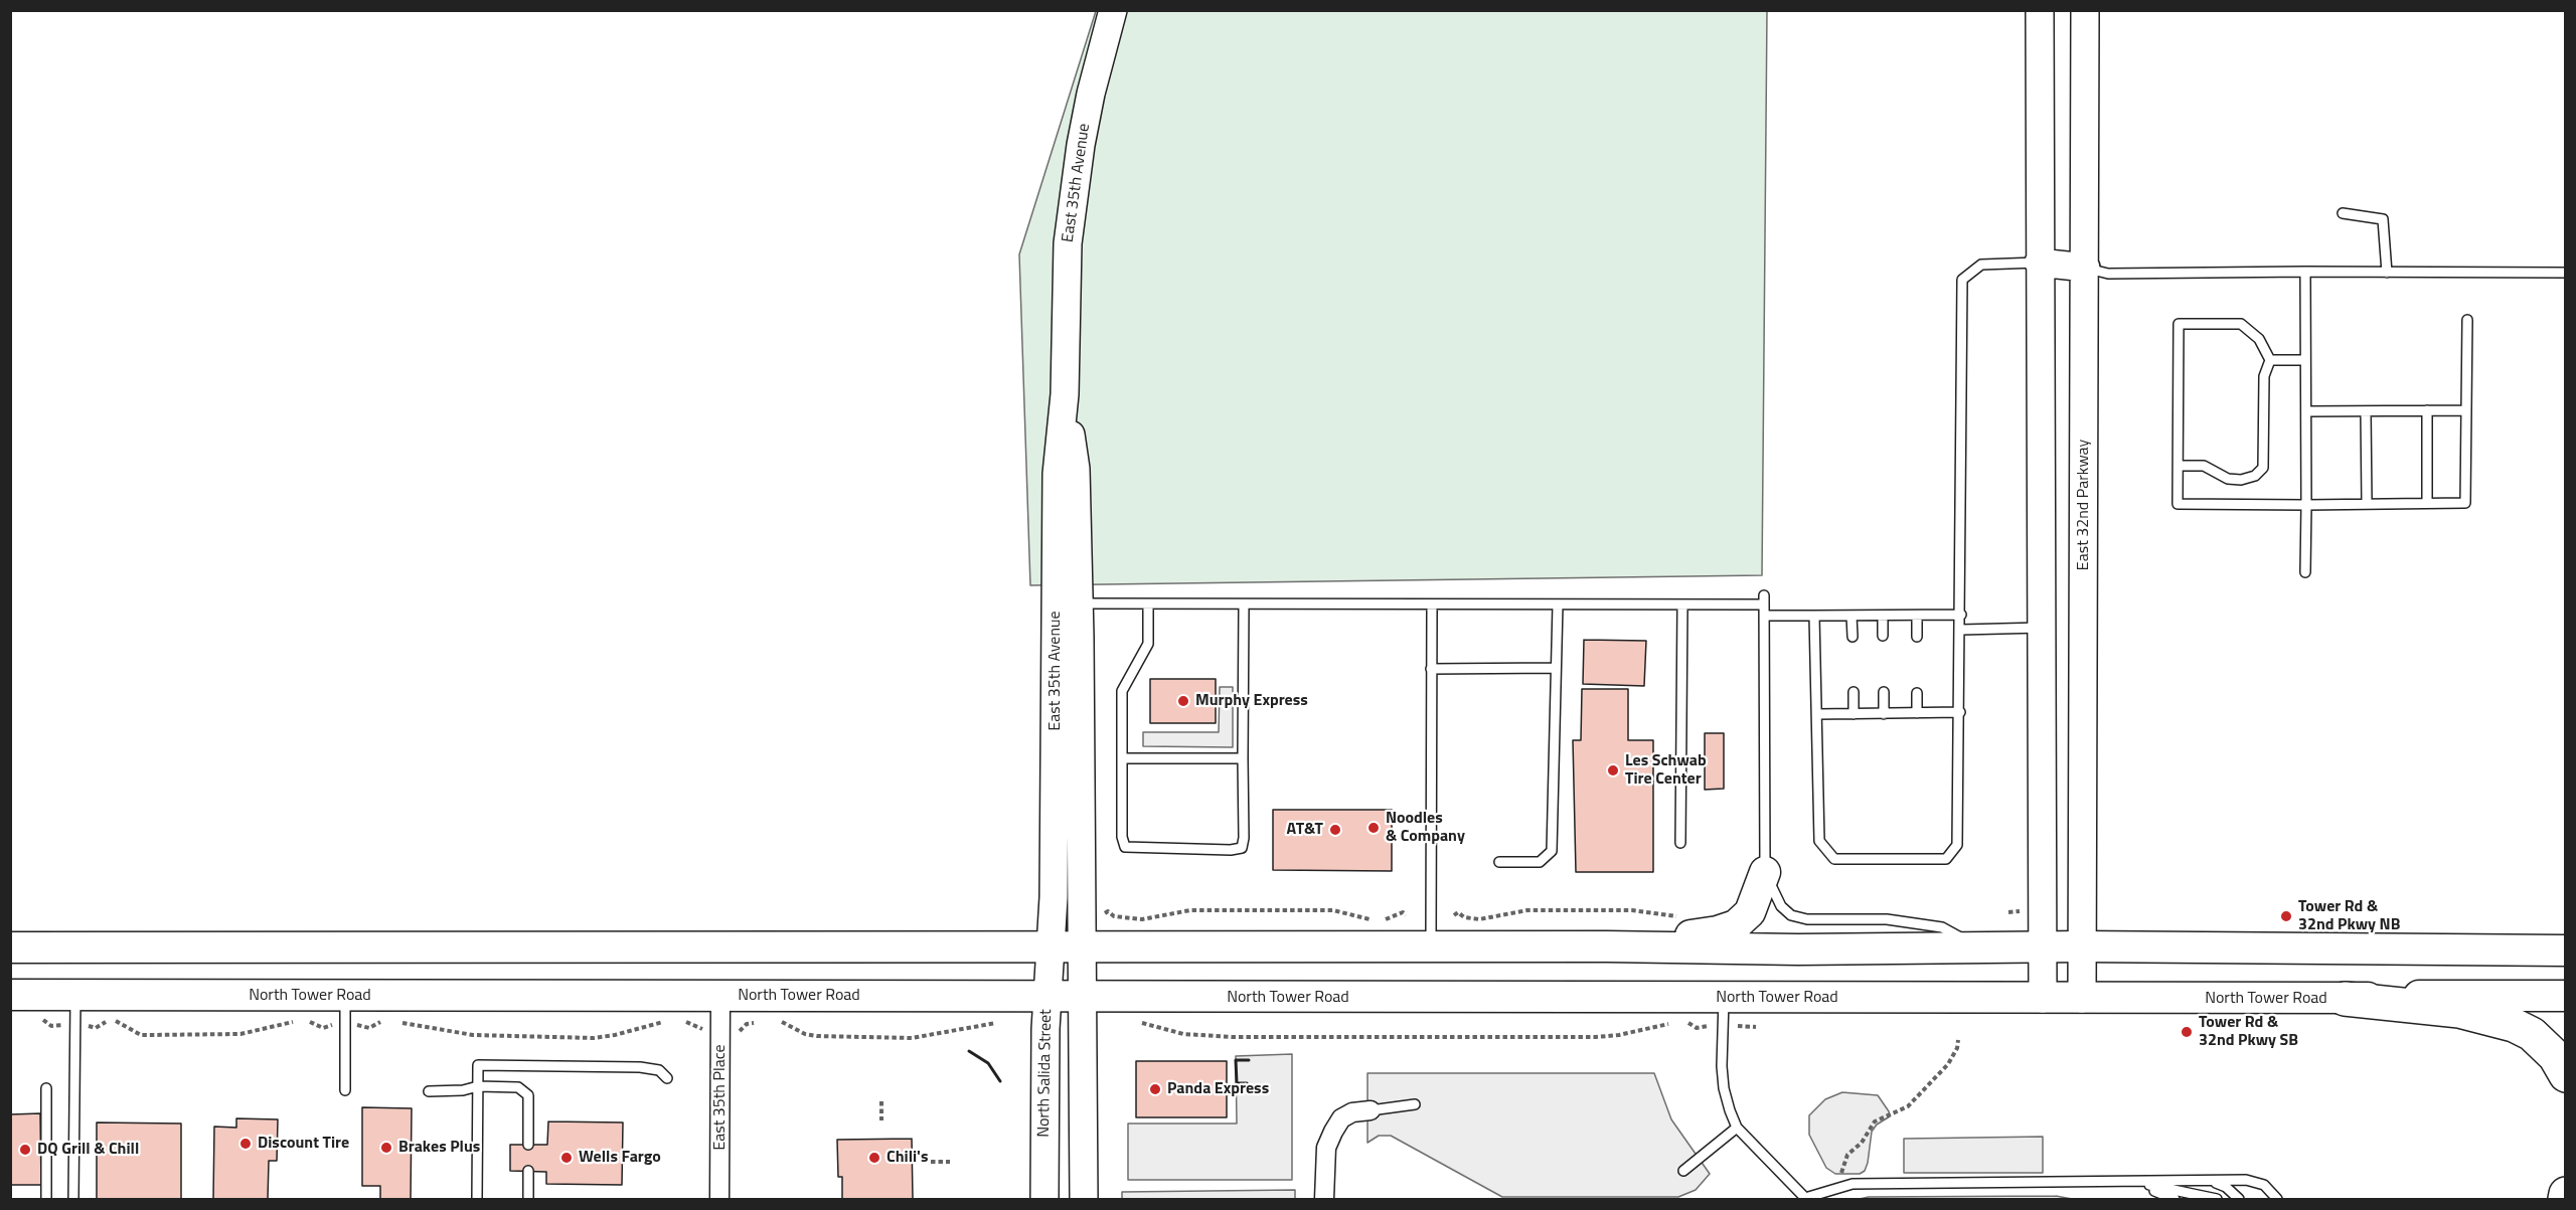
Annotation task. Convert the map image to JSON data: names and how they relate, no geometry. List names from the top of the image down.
{
  "streets": {
    "main road": [
      "East 35th Avenue",
      "East 32nd Parkway",
      "North Tower Road",
      "North Salida Street"
    ],
    "street": ["East 35th Place"]
  },
  "crossings": [
    ["East 35th Avenue", "North Tower Road"],
    ["East 35th Avenue", "North Salida Street"],
    ["East 32nd Parkway", "North Tower Road"],
    ["North Tower Road", "North Salida Street"],
    ["North Tower Road", "East 35th Place"]
  ],
  "places": [
    "Murphy Express",
    "Les Schwab Tire Center",
    "Noodles & Company",
    "AT&T",
    "Tower Rd & 32nd Pkwy NB",
    "Tower Rd & 32nd Pkwy SB",
    "Panda Express",
    "Discount Tire",
    "Brakes Plus",
    "DQ Grill & Chill",
    "Wells Fargo",
    "Chili's"
  ]
}
